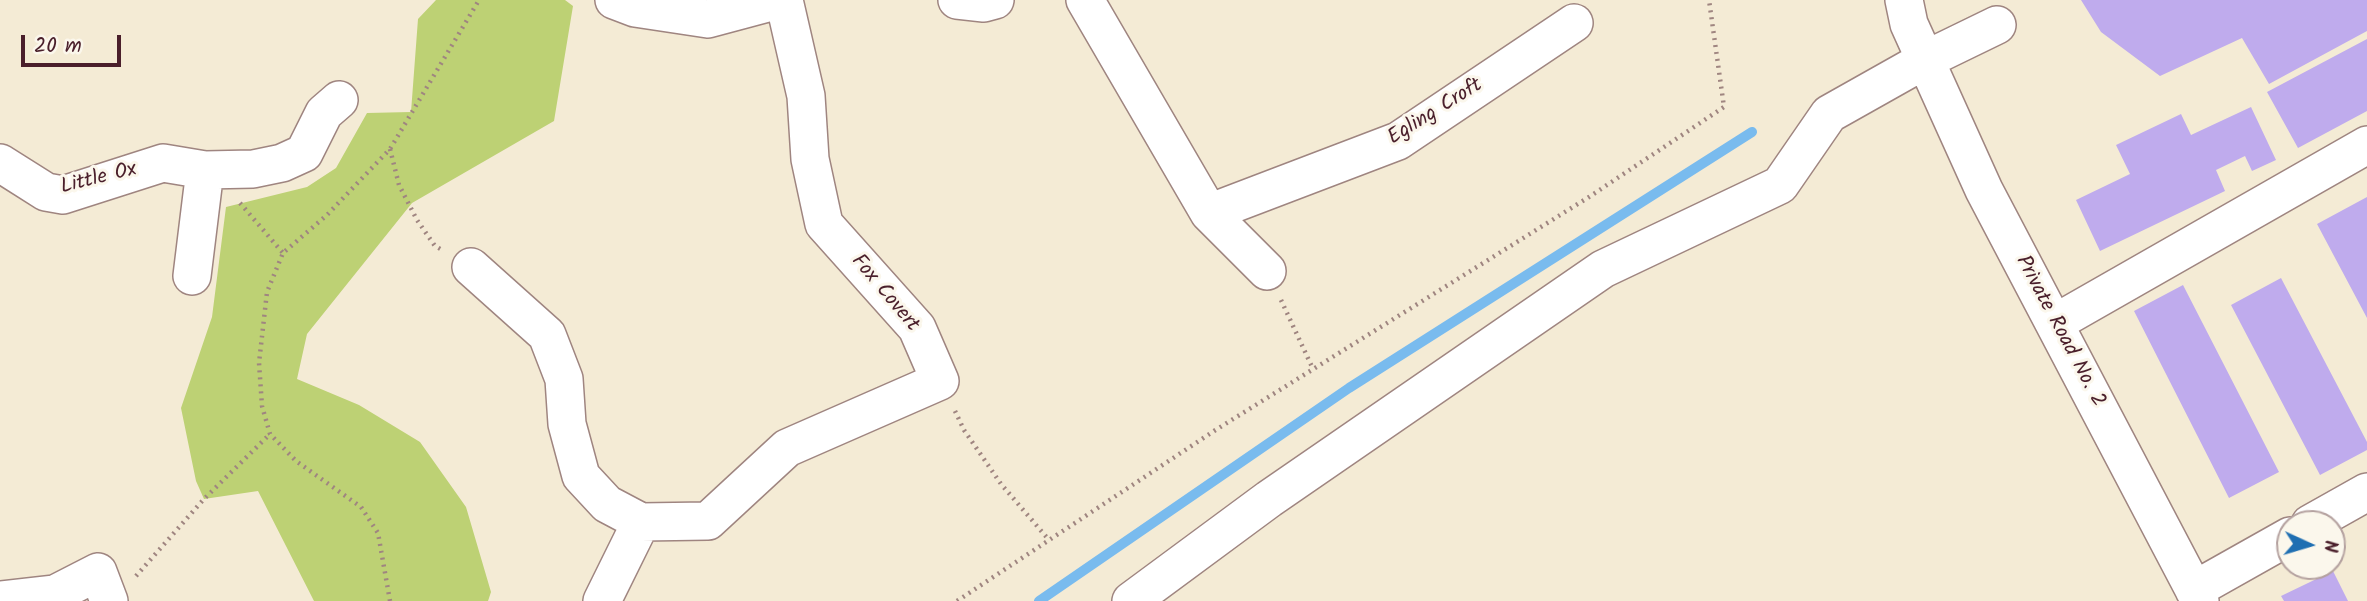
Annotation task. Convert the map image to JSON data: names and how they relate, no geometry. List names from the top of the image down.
{
  "streets": {
    "street": [
      "Egling Croft",
      "Little Ox",
      "Fox Covert",
      "Private Road No. 2"
    ]
  },
  "scale_bar": "20 m",
  "north": "right"
}
